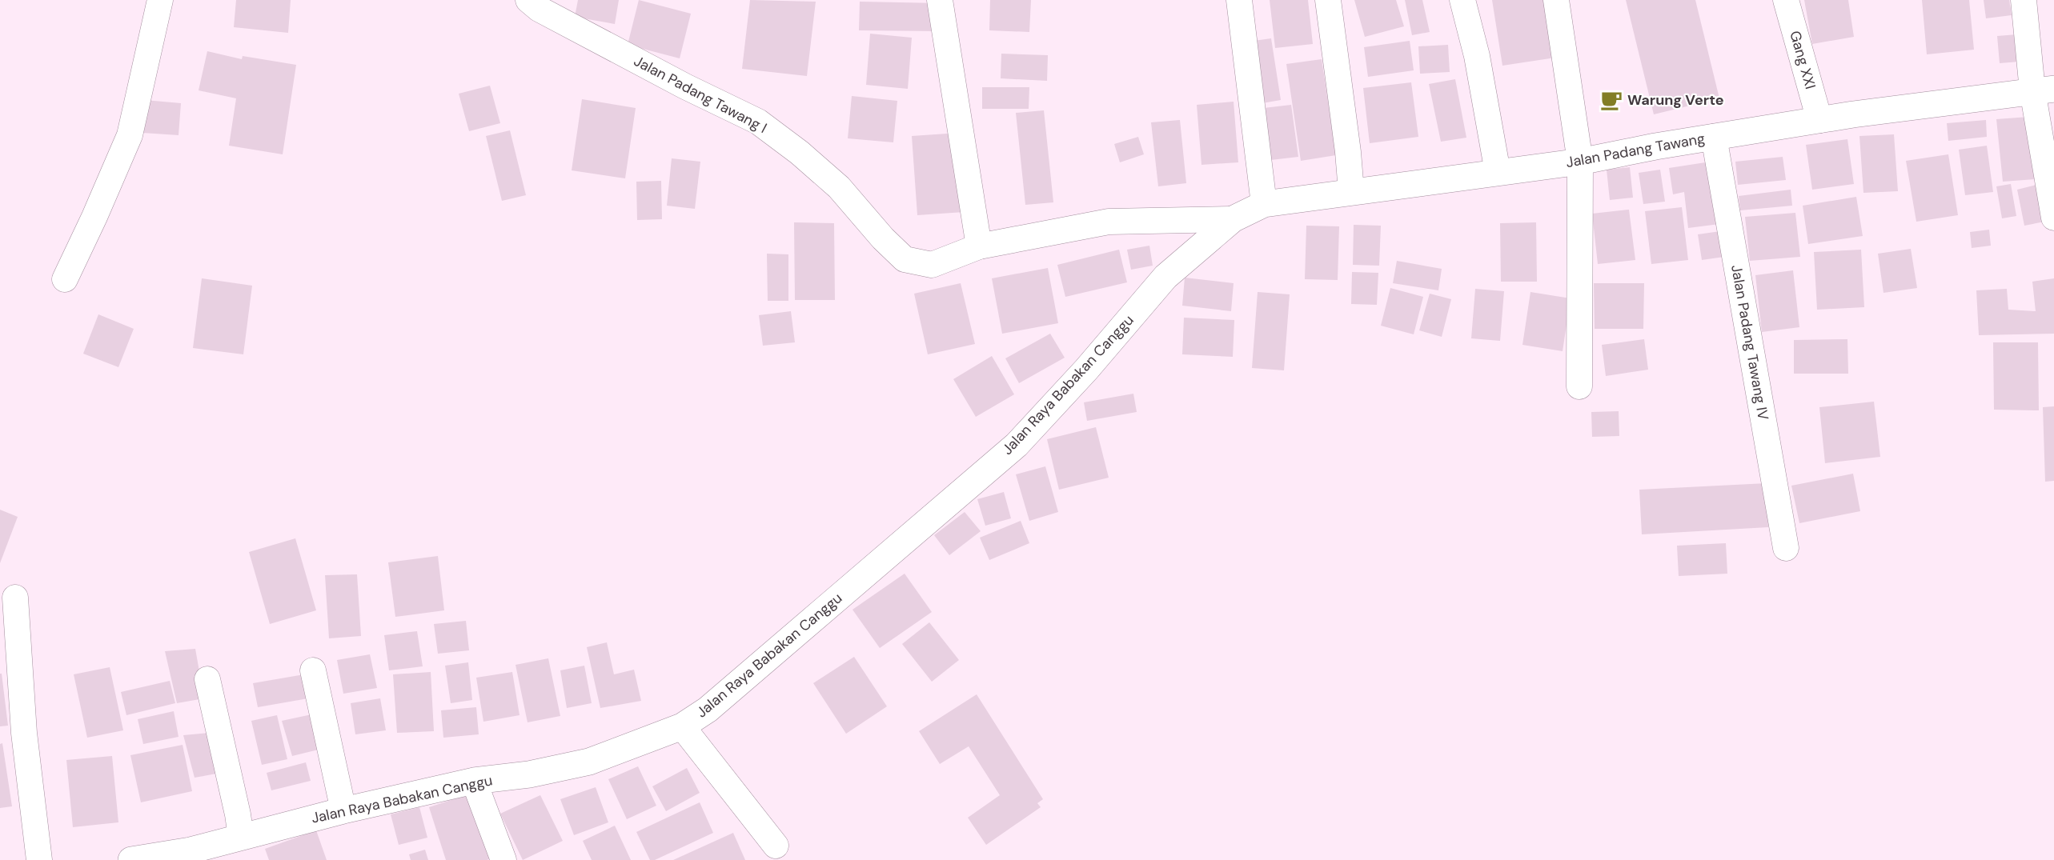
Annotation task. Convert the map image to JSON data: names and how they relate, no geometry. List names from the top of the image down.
{
  "streets": {
    "street": [
      "Gang XXI",
      "Jalan Padang Tawang I",
      "Jalan Padang Tawang",
      "Jalan Padang Tawang IV",
      "Jalan Raya Babakan Canggu"
    ]
  },
  "crossings": [
    ["Gang XXI", "Jalan Padang Tawang"],
    ["Jalan Padang Tawang I", "Jalan Padang Tawang"],
    ["Jalan Padang Tawang I", "Jalan Raya Babakan Canggu"],
    ["Jalan Padang Tawang", "Jalan Padang Tawang IV"],
    ["Jalan Padang Tawang", "Jalan Raya Babakan Canggu"]
  ],
  "places": {
    "cafe": ["Warung Verte"]
  }
}
